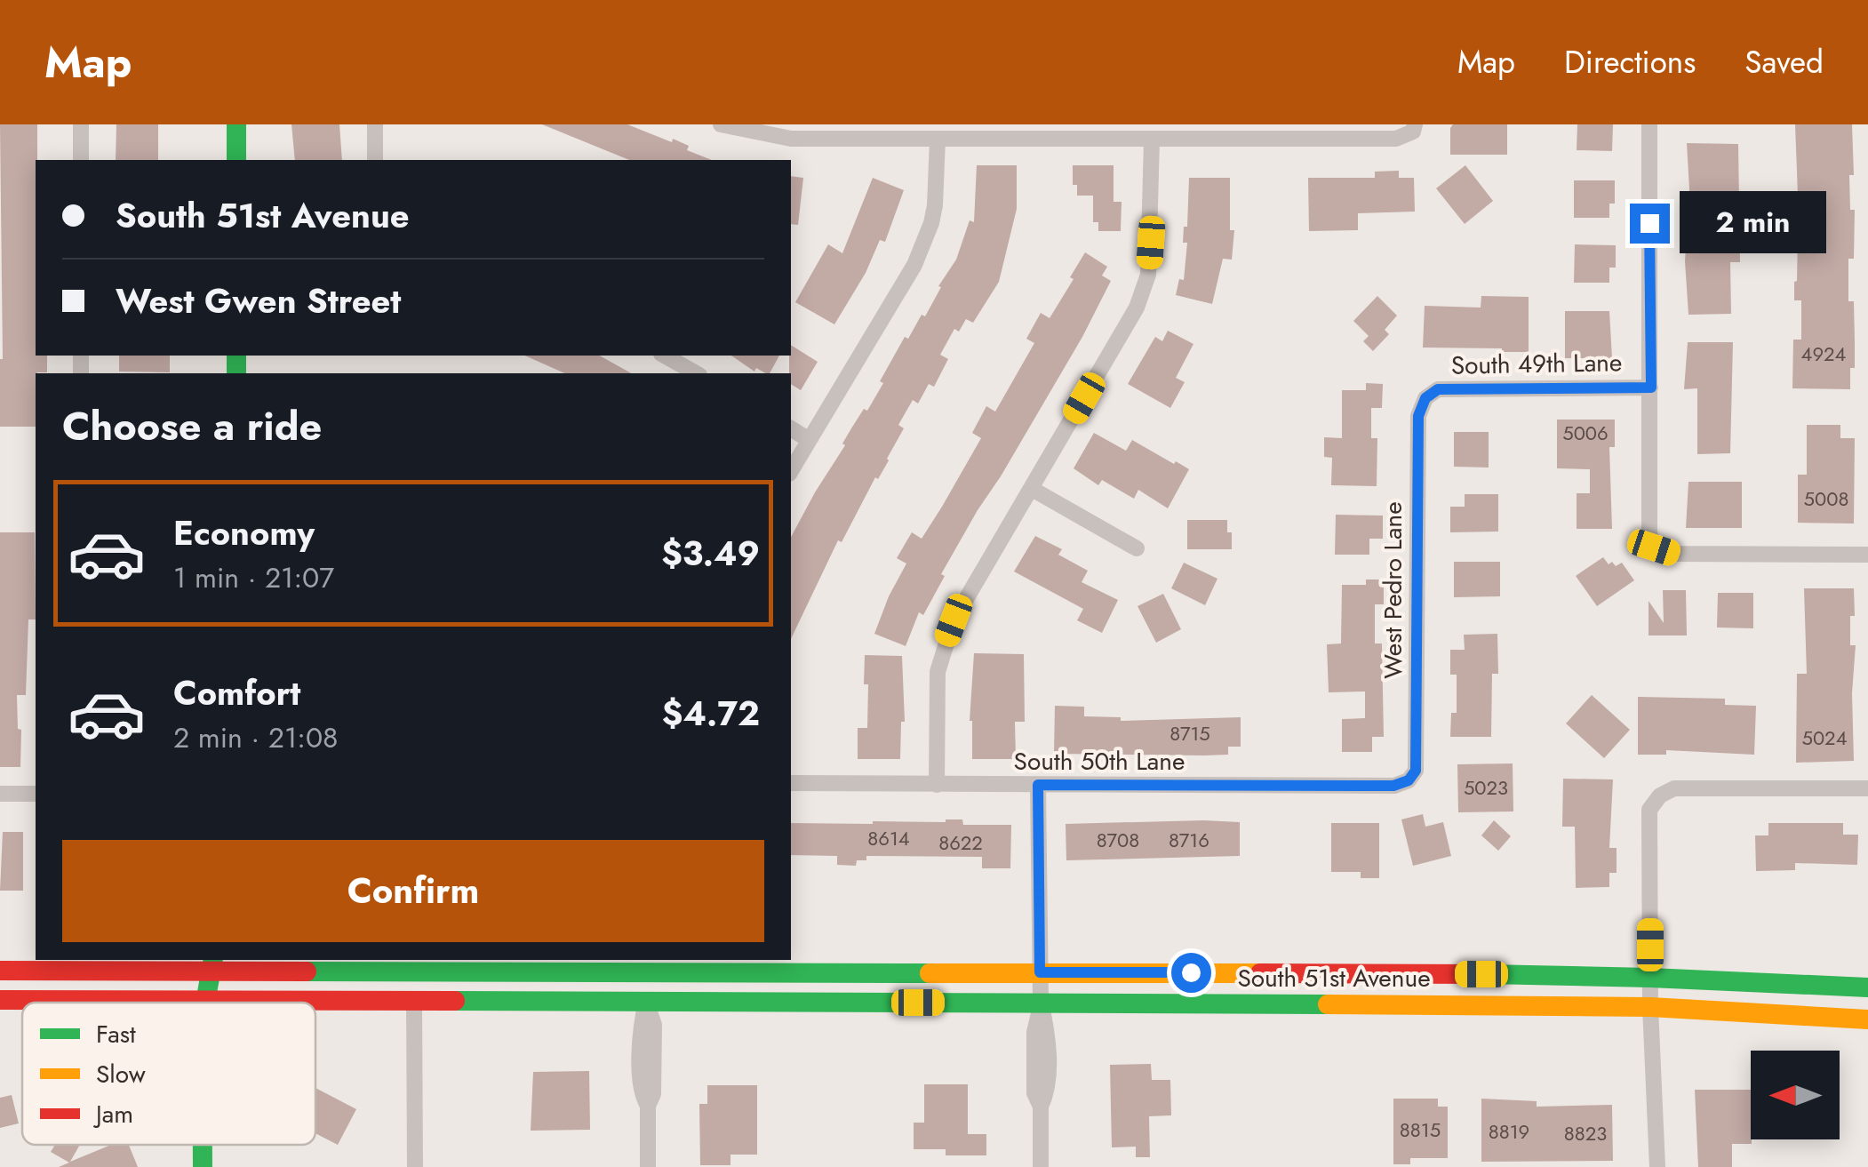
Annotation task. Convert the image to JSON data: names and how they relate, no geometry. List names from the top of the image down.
{
  "streets": {
    "main road": ["South 51st Avenue"],
    "street": ["South 49th Lane", "West Pedro Lane", "South 50th Lane"]
  },
  "crossings": [
    ["South 49th Lane", "West Pedro Lane"],
    ["West Pedro Lane", "South 50th Lane"]
  ],
  "house_numbers": [
    "4924",
    "5006",
    "5008",
    "8715",
    "5024",
    "5023",
    "8614",
    "8708",
    "8716",
    "8622",
    "8815",
    "8819",
    "8823"
  ],
  "legend": ["Fast", "Slow", "Jam"],
  "north": "left",
  "page": {
    "header": "Map",
    "nav": ["Map", "Directions", "Saved"],
    "banner": ["South 51st Avenue", "West Gwen Street"],
    "bubble": "2 min",
    "heading": "Choose a ride",
    "list": [
      {
        "name": "Economy",
        "note": "1 min · 21:07",
        "value": "$3.49"
      },
      {
        "name": "Comfort",
        "note": "2 min · 21:08",
        "value": "$4.72"
      }
    ],
    "buttons": "Confirm"
  }
}
